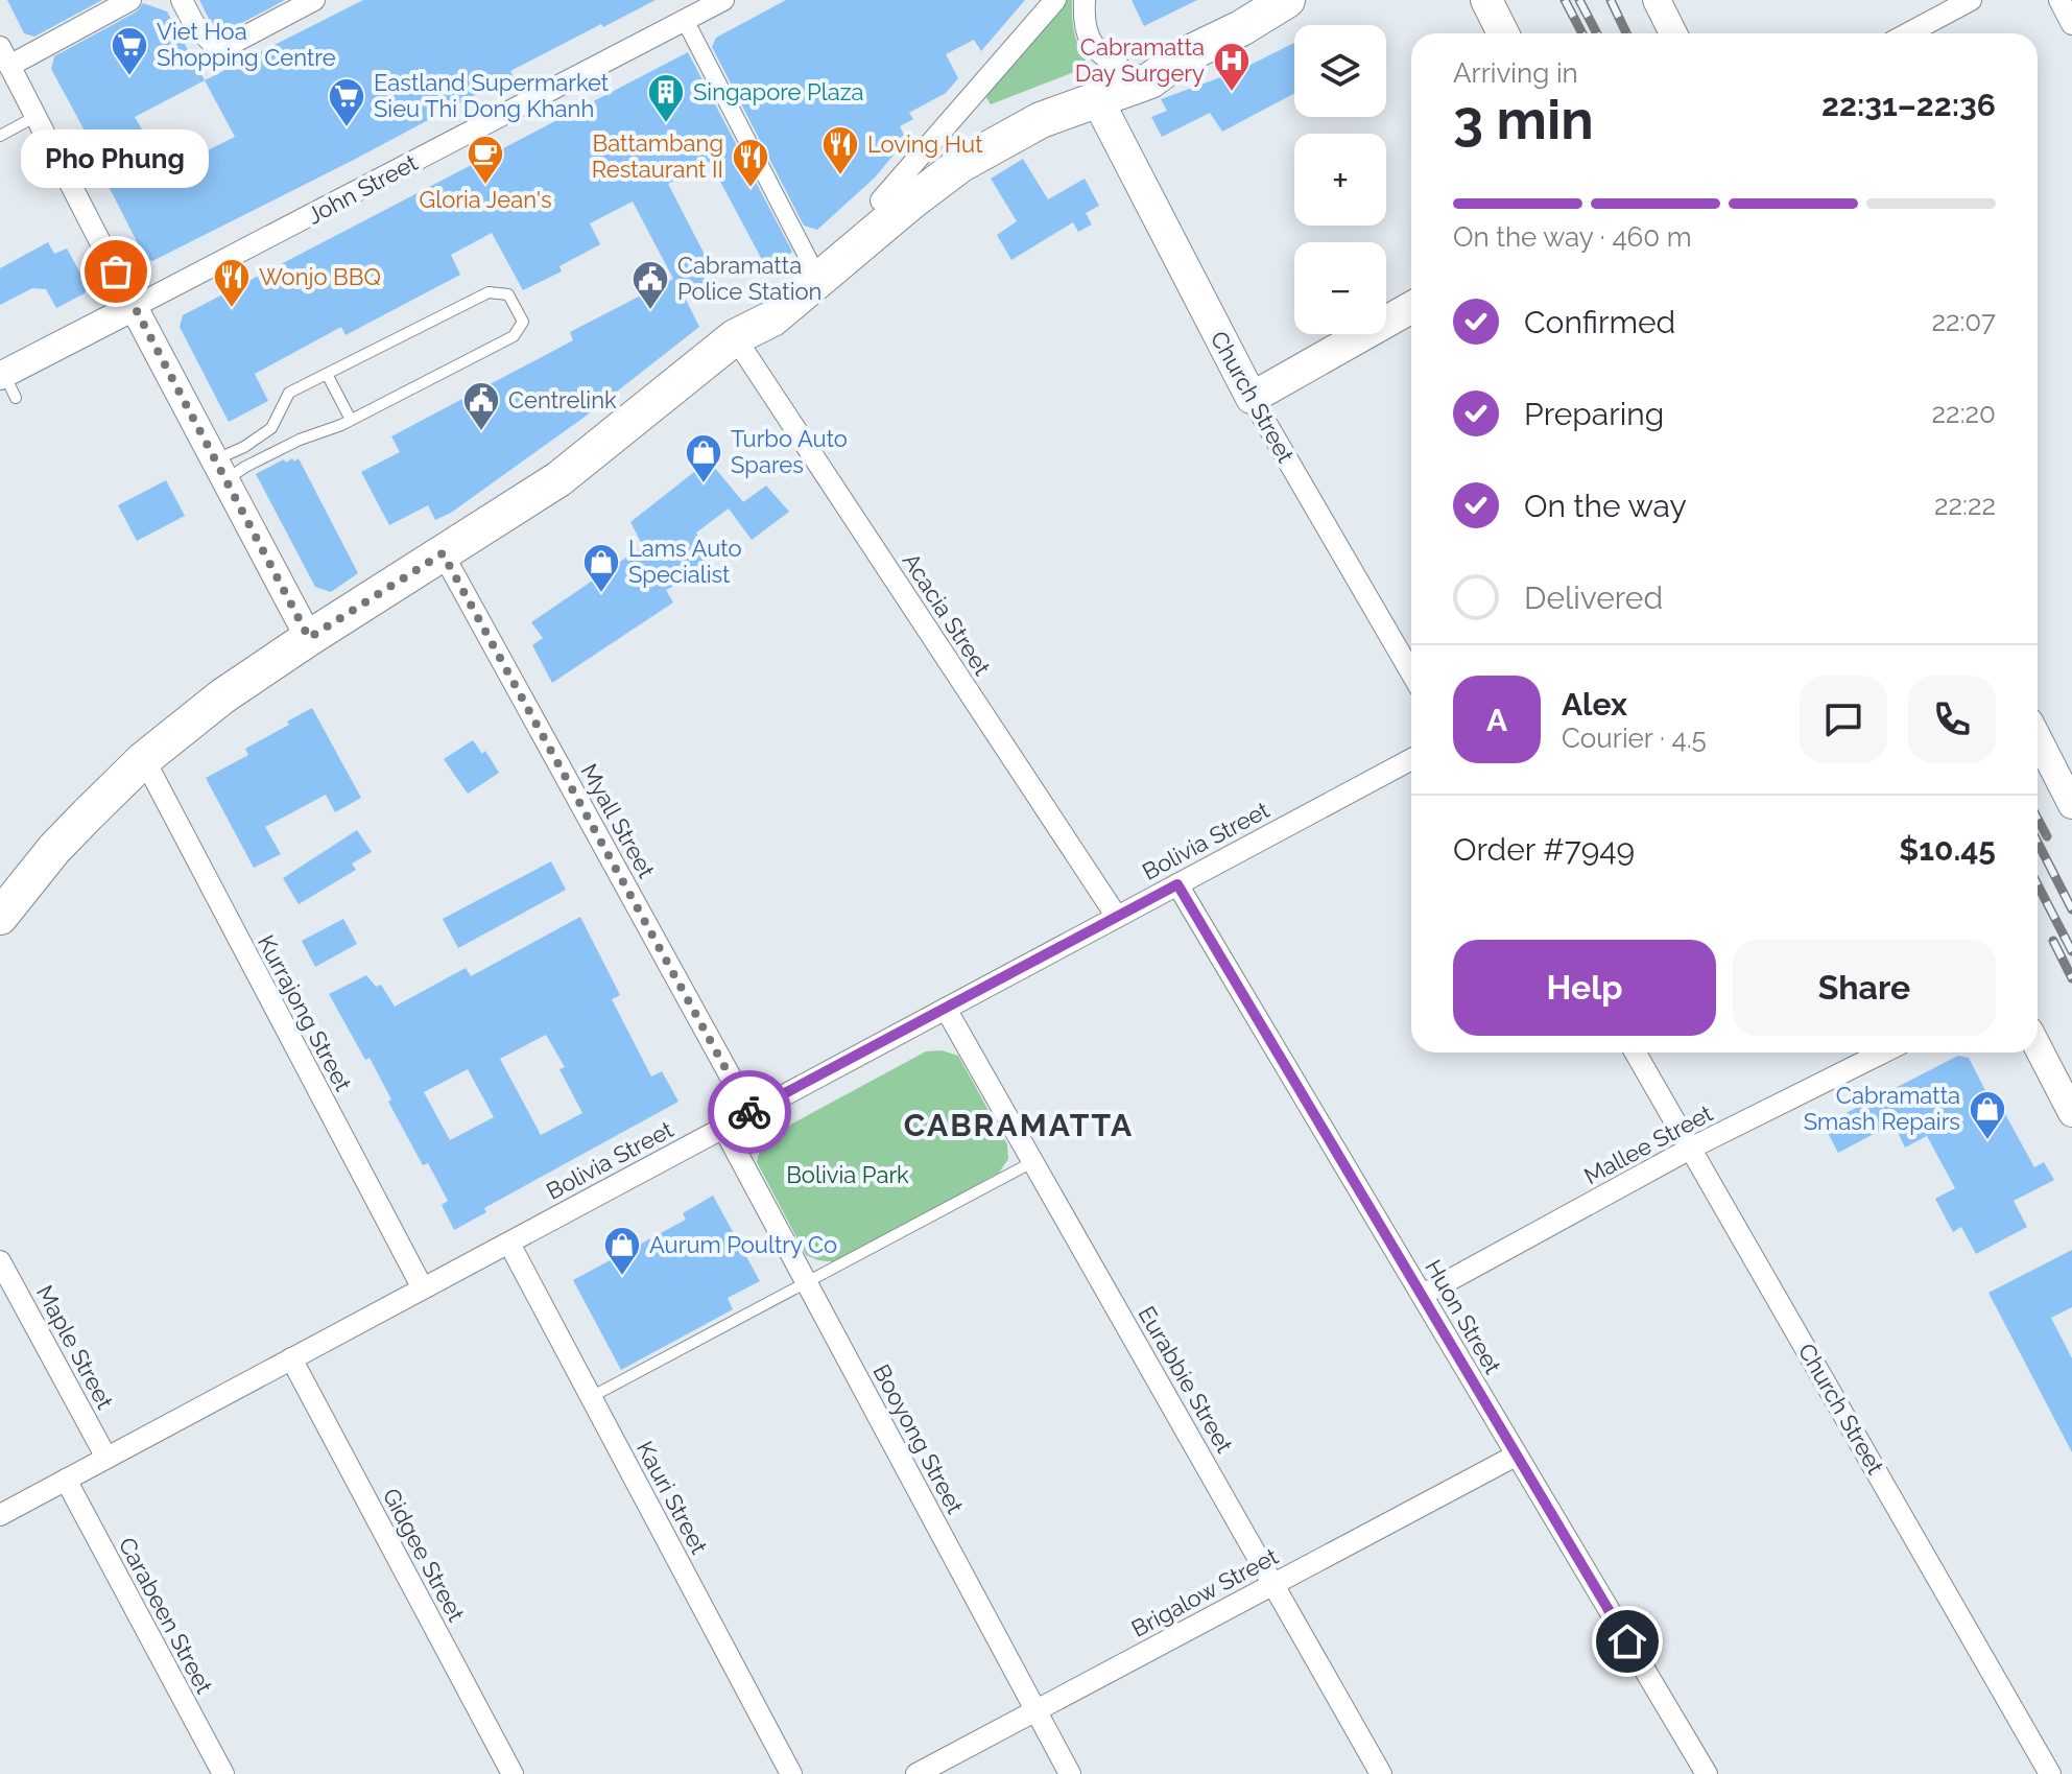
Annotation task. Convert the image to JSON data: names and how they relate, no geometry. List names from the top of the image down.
{
  "streets": {
    "main road": ["Church Street"],
    "street": [
      "John Street",
      "Acacia Street",
      "Myall Street",
      "Bolivia Street",
      "Kurrajong Street",
      "Mallee Street",
      "Huon Street",
      "Maple Street",
      "Eurabbie Street",
      "Booyong Street",
      "Kauri Street",
      "Gidgee Street",
      "Brigalow Street",
      "Carabeen Street"
    ]
  },
  "crossings": [
    ["Church Street", "Mallee Street"],
    ["Acacia Street", "Bolivia Street"],
    ["Myall Street", "Bolivia Street"],
    ["Bolivia Street", "Kurrajong Street"],
    ["Bolivia Street", "Huon Street"],
    ["Bolivia Street", "Maple Street"],
    ["Bolivia Street", "Eurabbie Street"],
    ["Bolivia Street", "Booyong Street"],
    ["Bolivia Street", "Kauri Street"],
    ["Bolivia Street", "Gidgee Street"],
    ["Bolivia Street", "Carabeen Street"],
    ["Mallee Street", "Huon Street"],
    ["Huon Street", "Brigalow Street"],
    ["Eurabbie Street", "Brigalow Street"],
    ["Booyong Street", "Brigalow Street"]
  ],
  "districts": ["CABRAMATTA"],
  "parks": ["Bolivia Park"],
  "places": {
    "supermarket": ["Viet Hoa Shopping Centre", "Eastland Supermarket Sieu Thi Dong Khanh"],
    "hospital": ["Cabramatta Day Surgery"],
    "building": ["Singapore Plaza"],
    "restaurant": ["Loving Hut", "Battambang Restaurant II", "Wonjo BBQ"],
    "cafe": ["Gloria Jean's"],
    "other": ["Pho Phung"],
    "public building": ["Cabramatta Police Station", "Centrelink"],
    "shop": [
      "Turbo Auto Spares",
      "Lams Auto Specialist",
      "Cabramatta Smash Repairs",
      "Aurum Poultry Co"
    ]
  },
  "page": {
    "map_buttons": ["+", "−"],
    "heading": ["3 min", "Arriving in", "22:31–22:36"],
    "panel": [
      "Alex",
      "Courier · 4.5",
      "Order #7949",
      "$10.45"
    ],
    "bubble": "Pho Phung",
    "bar": "On the way · 460 m",
    "list": [
      ["Confirmed", "22:07"],
      ["Preparing", "22:20"],
      ["On the way", "22:22"],
      "Delivered"
    ],
    "round": "A",
    "buttons": ["Help", "Share"]
  }
}
